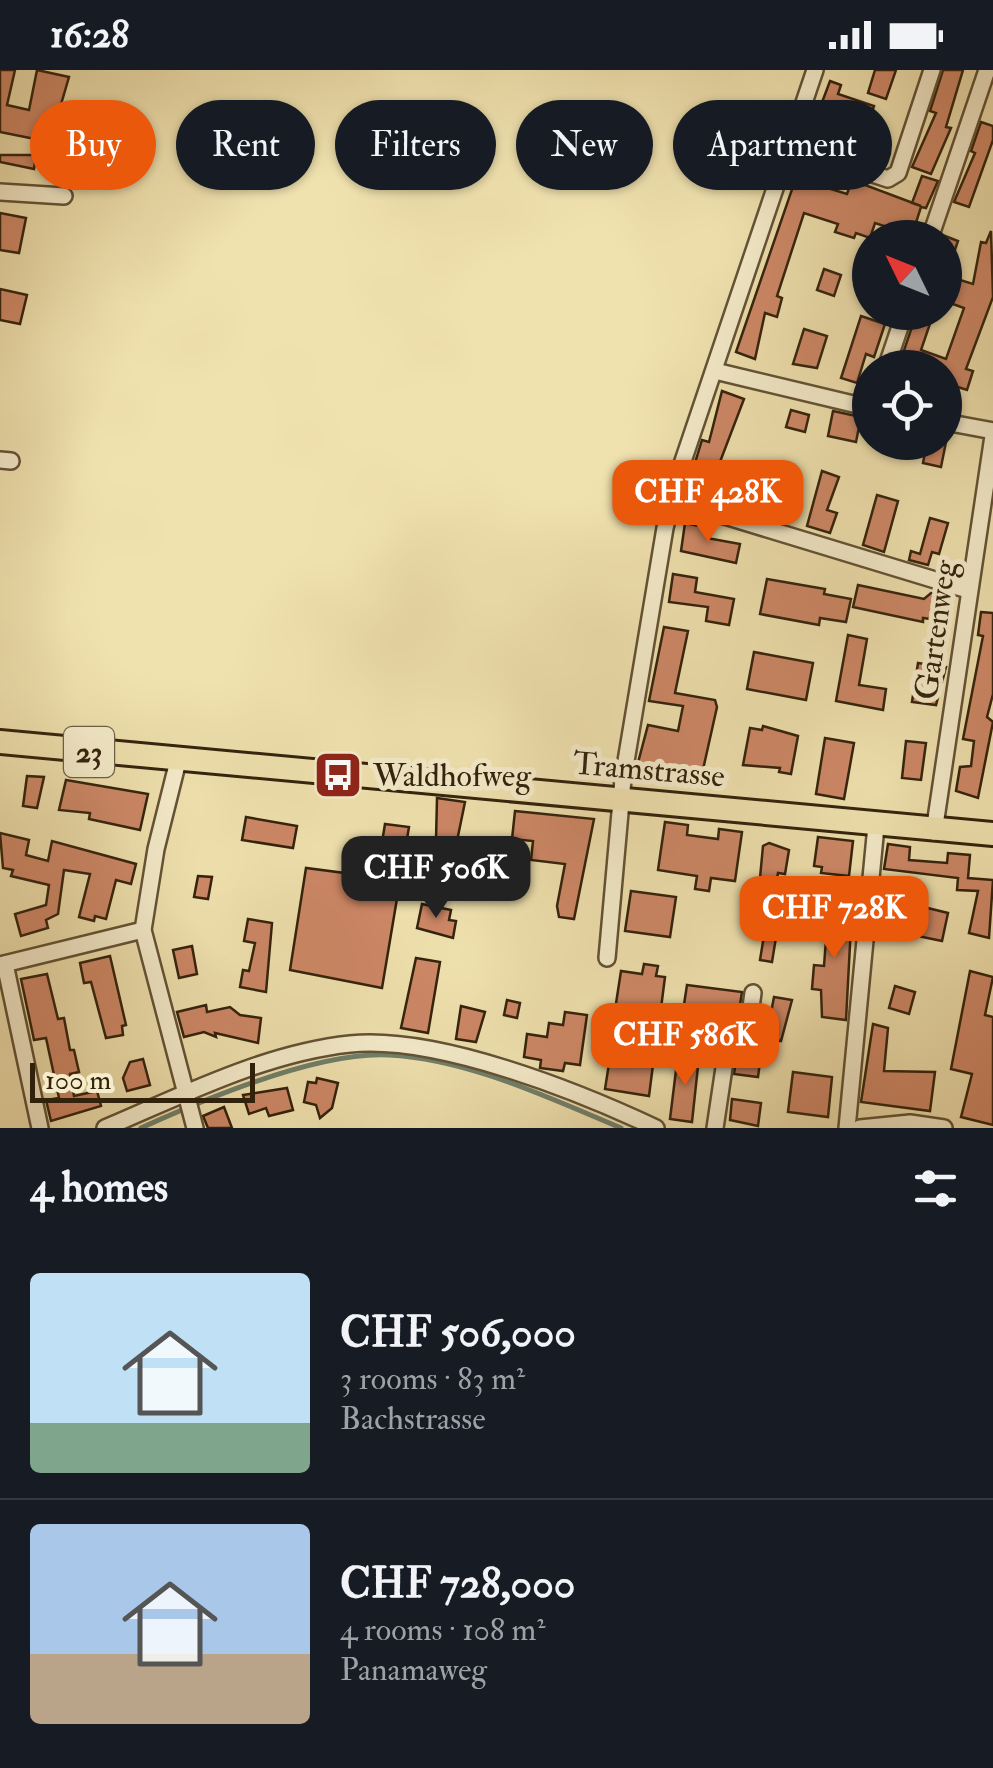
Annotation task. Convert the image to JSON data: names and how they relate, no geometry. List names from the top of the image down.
{
  "streets": {
    "main road": ["23", "Tramstrasse"],
    "street": ["Gartenweg"]
  },
  "crossings": [
    ["Gartenweg", "Tramstrasse"]
  ],
  "places": {
    "bus stop": ["Waldhofweg"]
  },
  "scale_bar": "100 m",
  "north": "top left",
  "page": {
    "status": "16:28",
    "chip": [
      "Buy",
      "Rent",
      "Filters",
      "New",
      "Apartment"
    ],
    "price": [
      "CHF 428K",
      "CHF 506K",
      "CHF 728K",
      "CHF 586K"
    ],
    "scale": "100 m",
    "heading": "4 homes",
    "list": [
      {
        "name": "CHF 506,000",
        "note": "3 rooms · 83 m² · Bachstrasse"
      },
      {
        "name": "CHF 728,000",
        "note": "4 rooms · 108 m² · Panamaweg"
      }
    ]
  }
}
